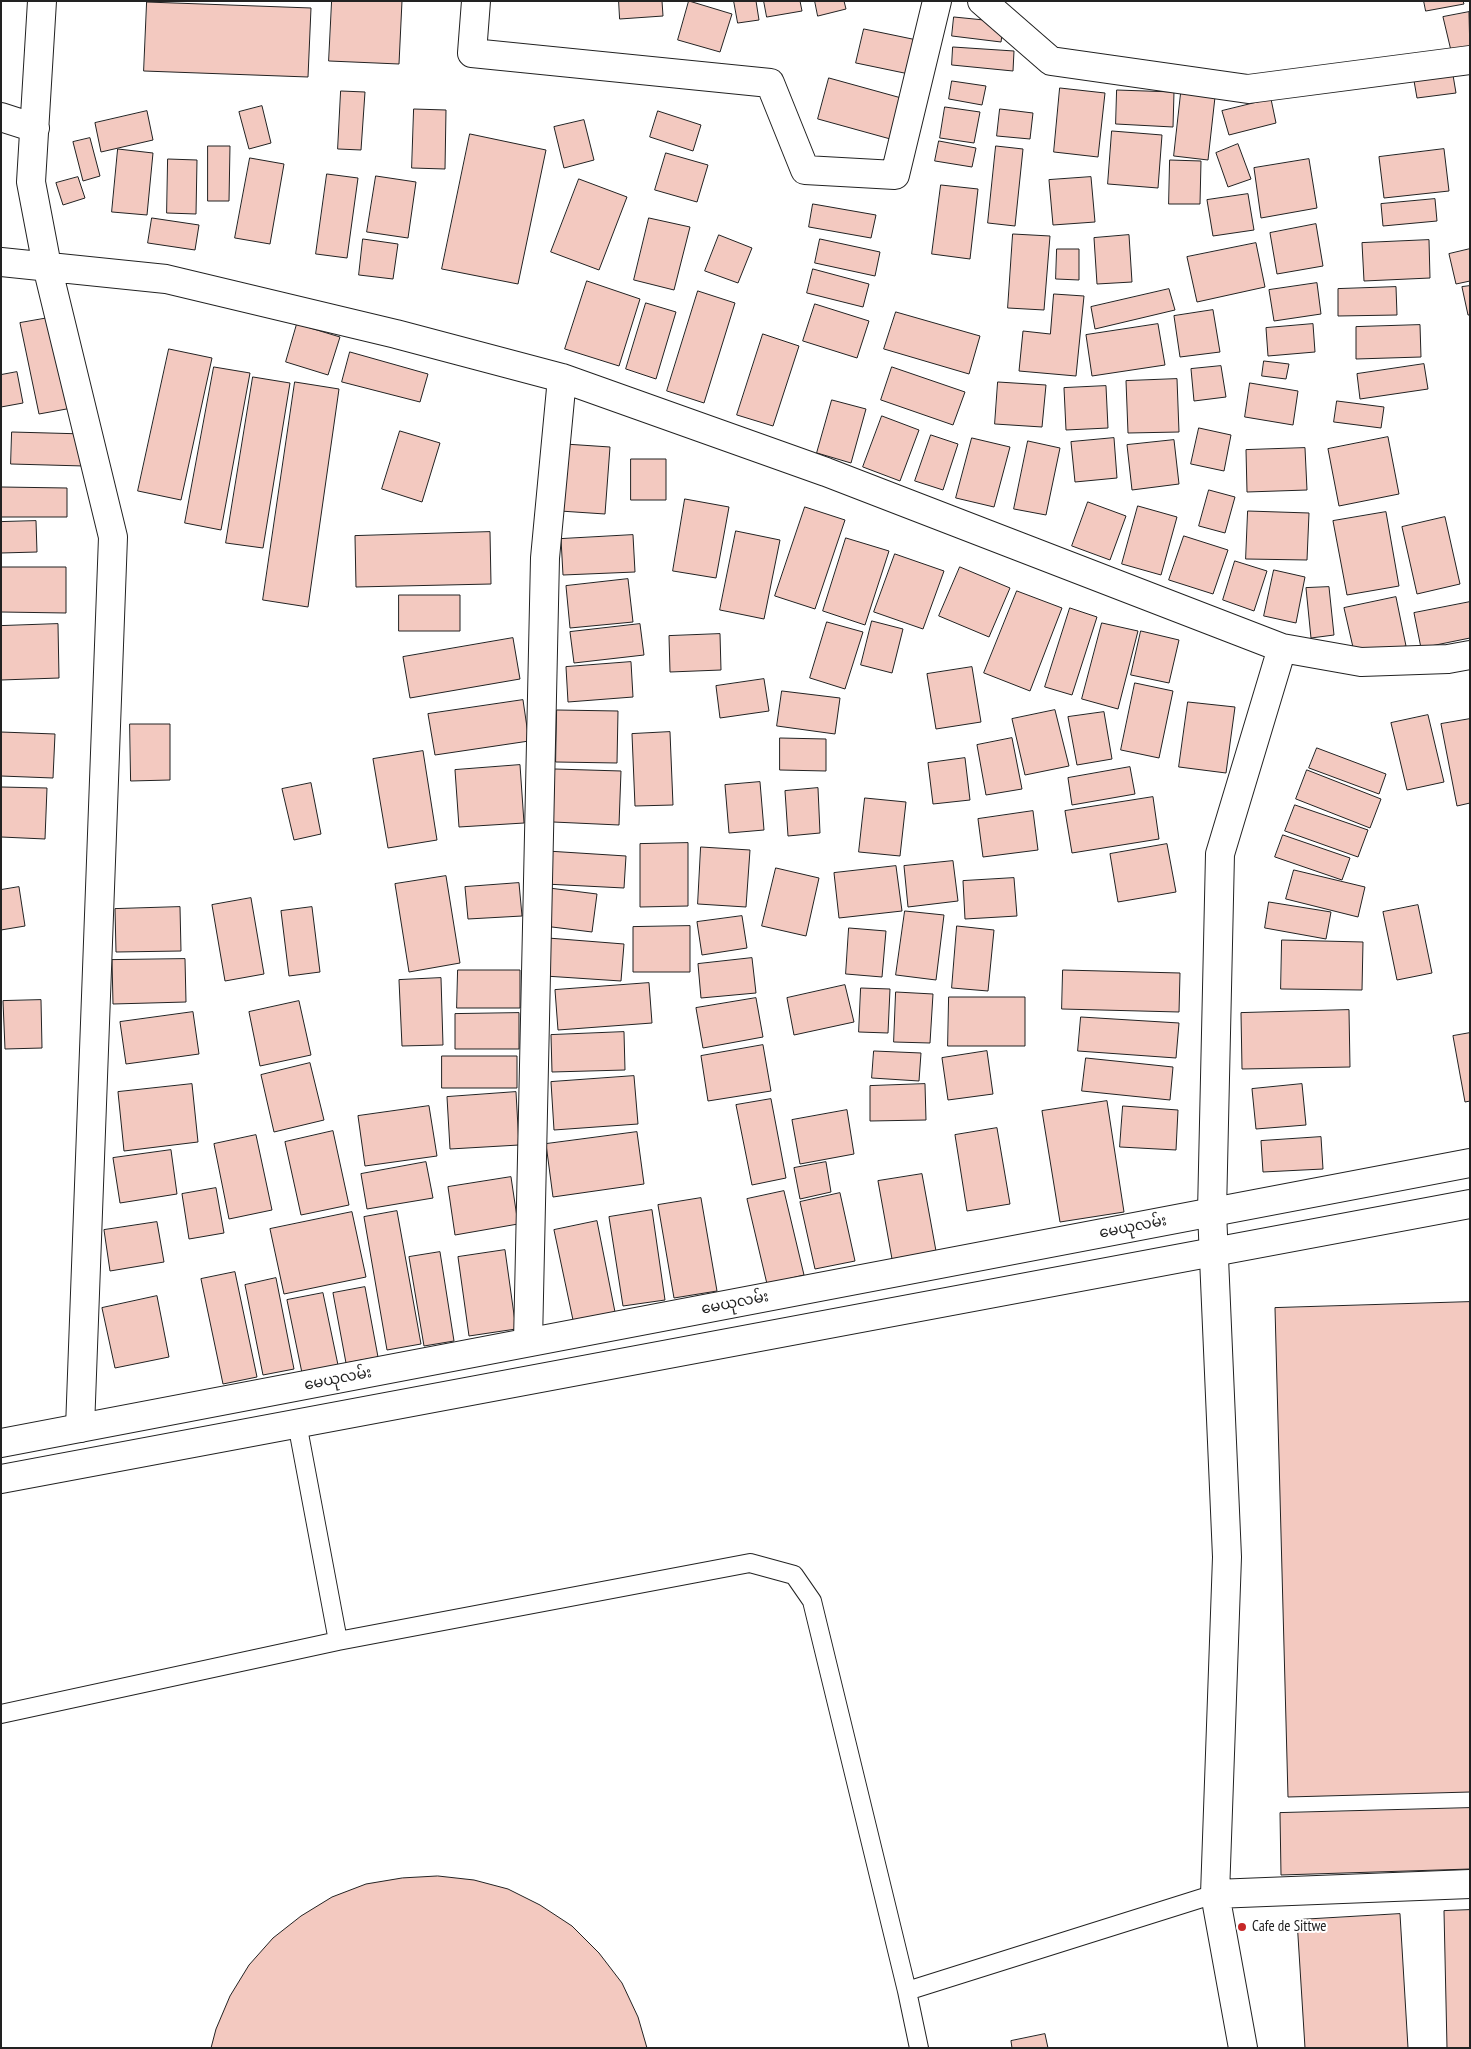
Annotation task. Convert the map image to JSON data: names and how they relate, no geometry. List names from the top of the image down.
{
  "streets": {
    "street": ["မေယုလမ်း"]
  },
  "places": ["Cafe de Sittwe"]
}
